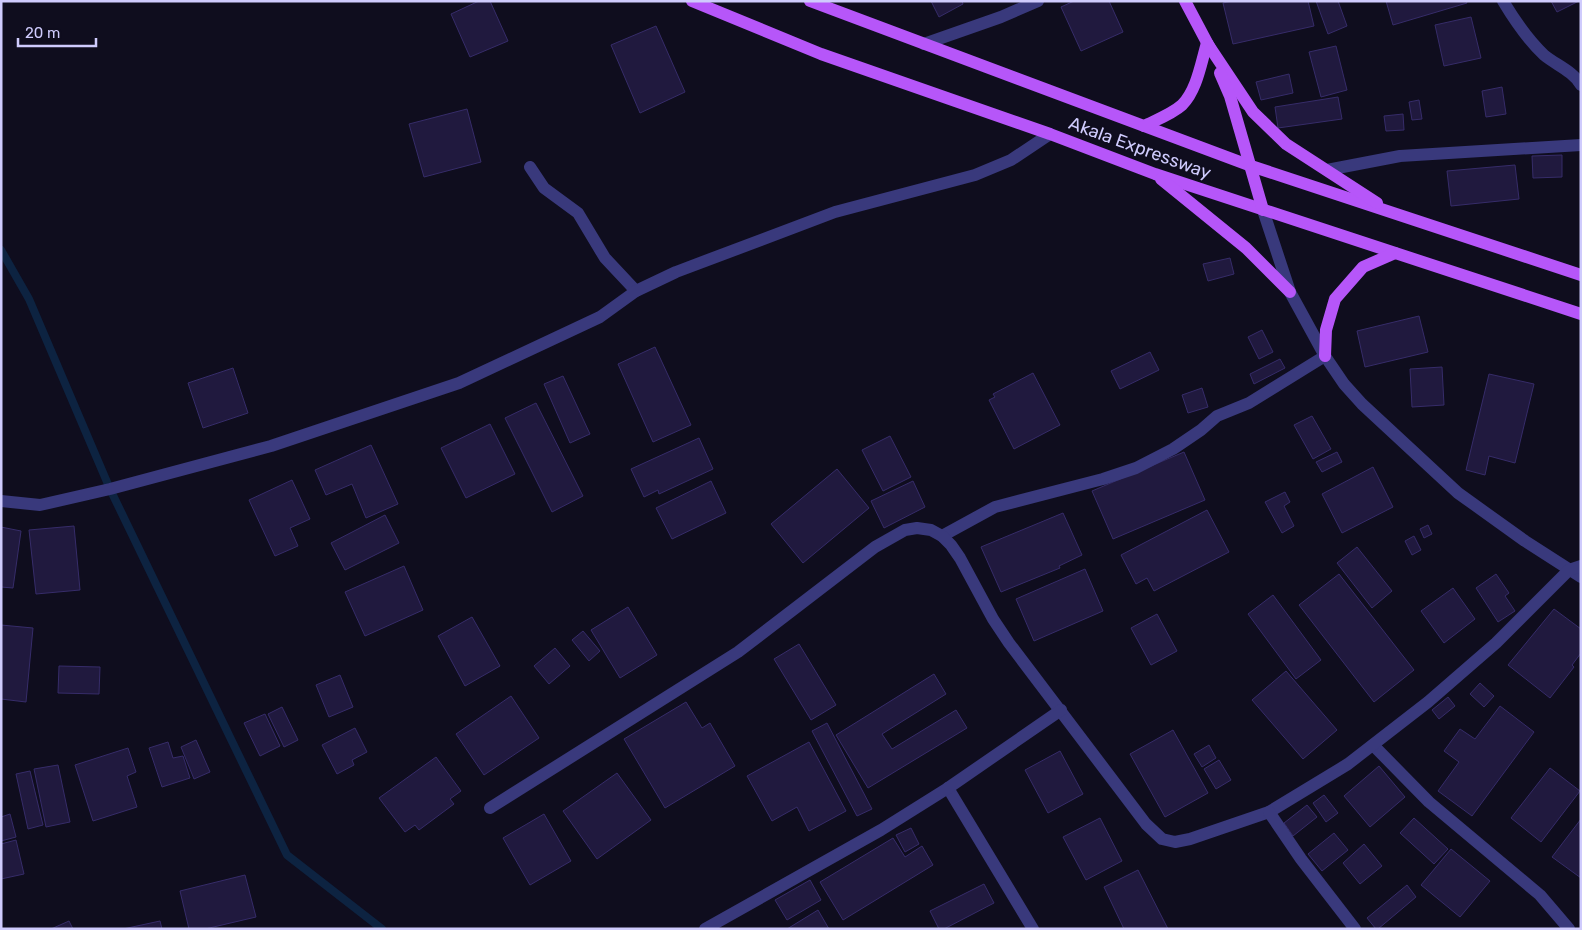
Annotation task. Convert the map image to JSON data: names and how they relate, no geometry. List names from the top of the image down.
{
  "streets": {
    "main road": ["Akala Expressway"]
  },
  "scale_bar": "20 m"
}
